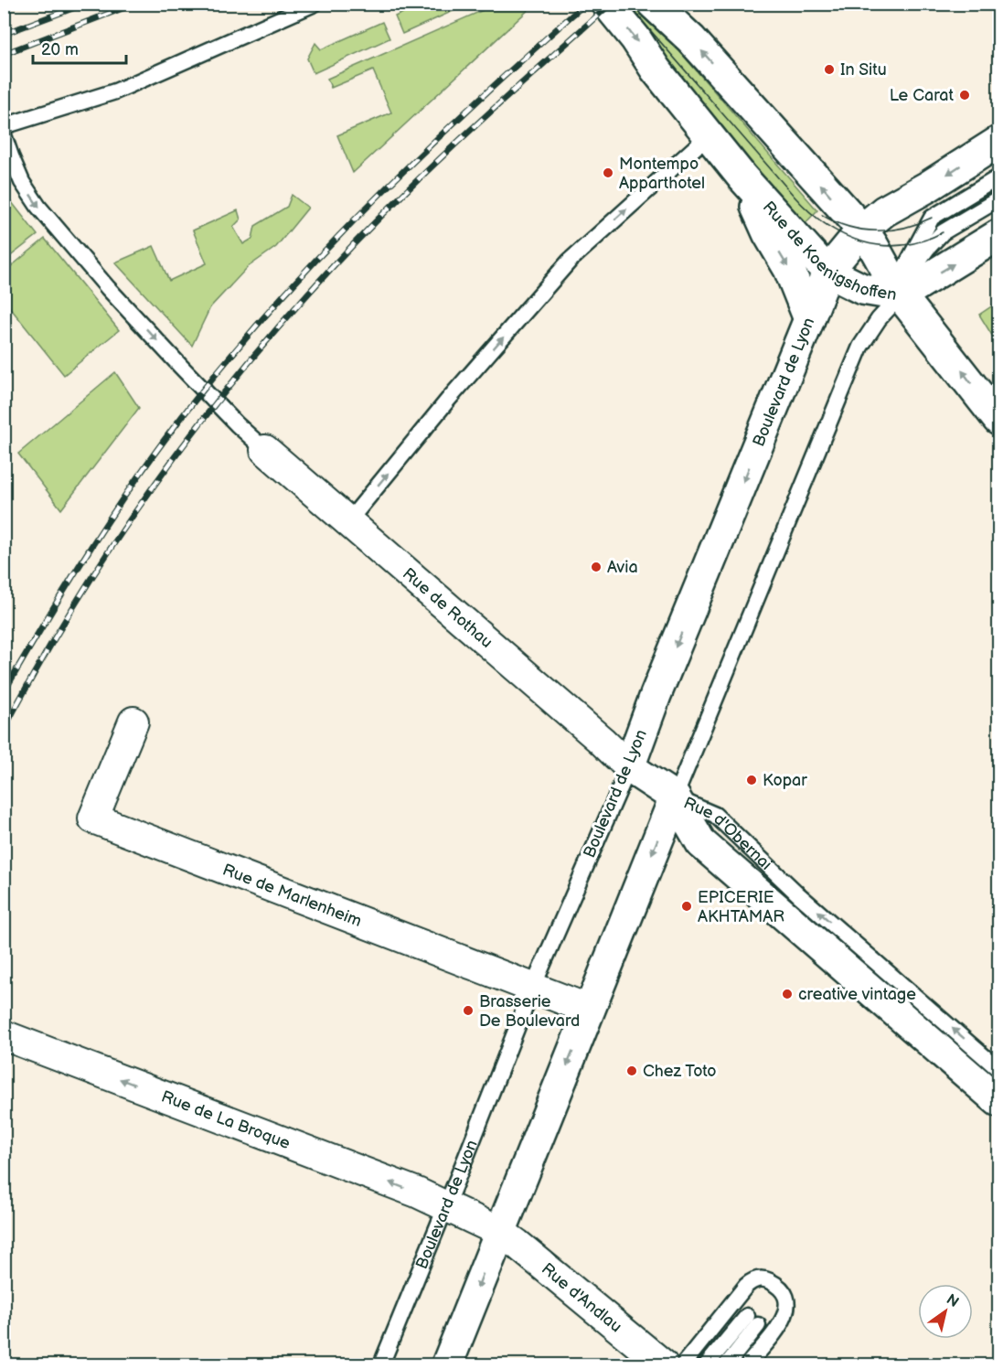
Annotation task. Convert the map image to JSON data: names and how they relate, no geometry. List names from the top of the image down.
{
  "streets": {
    "main road": ["Rue de Koenigshoffen", "Boulevard de Lyon", "Rue d'Obernai"],
    "street": [
      "Rue de Rothau",
      "Rue de Marlenheim",
      "Rue de La Broque",
      "Rue d'Andlau"
    ]
  },
  "crossings": [
    ["Rue de Koenigshoffen", "Boulevard de Lyon"],
    ["Boulevard de Lyon", "Rue de Rothau"],
    ["Boulevard de Lyon", "Rue d'Obernai"],
    ["Boulevard de Lyon", "Rue de Marlenheim"],
    ["Boulevard de Lyon", "Rue de La Broque"],
    ["Rue de Rothau", "Rue d'Obernai"],
    ["Rue de La Broque", "Rue d'Andlau"]
  ],
  "one_way": ["Boulevard de Lyon", "Rue de La Broque"],
  "places": [
    "In Situ",
    "Le Carat",
    "Montempo Apparthotel",
    "Avia",
    "Kopar",
    "EPICERIE AKHTAMAR",
    "creative vintage",
    "Brasserie De Boulevard",
    "Chez Toto"
  ],
  "scale_bar": "20 m",
  "north": "top right"
}
